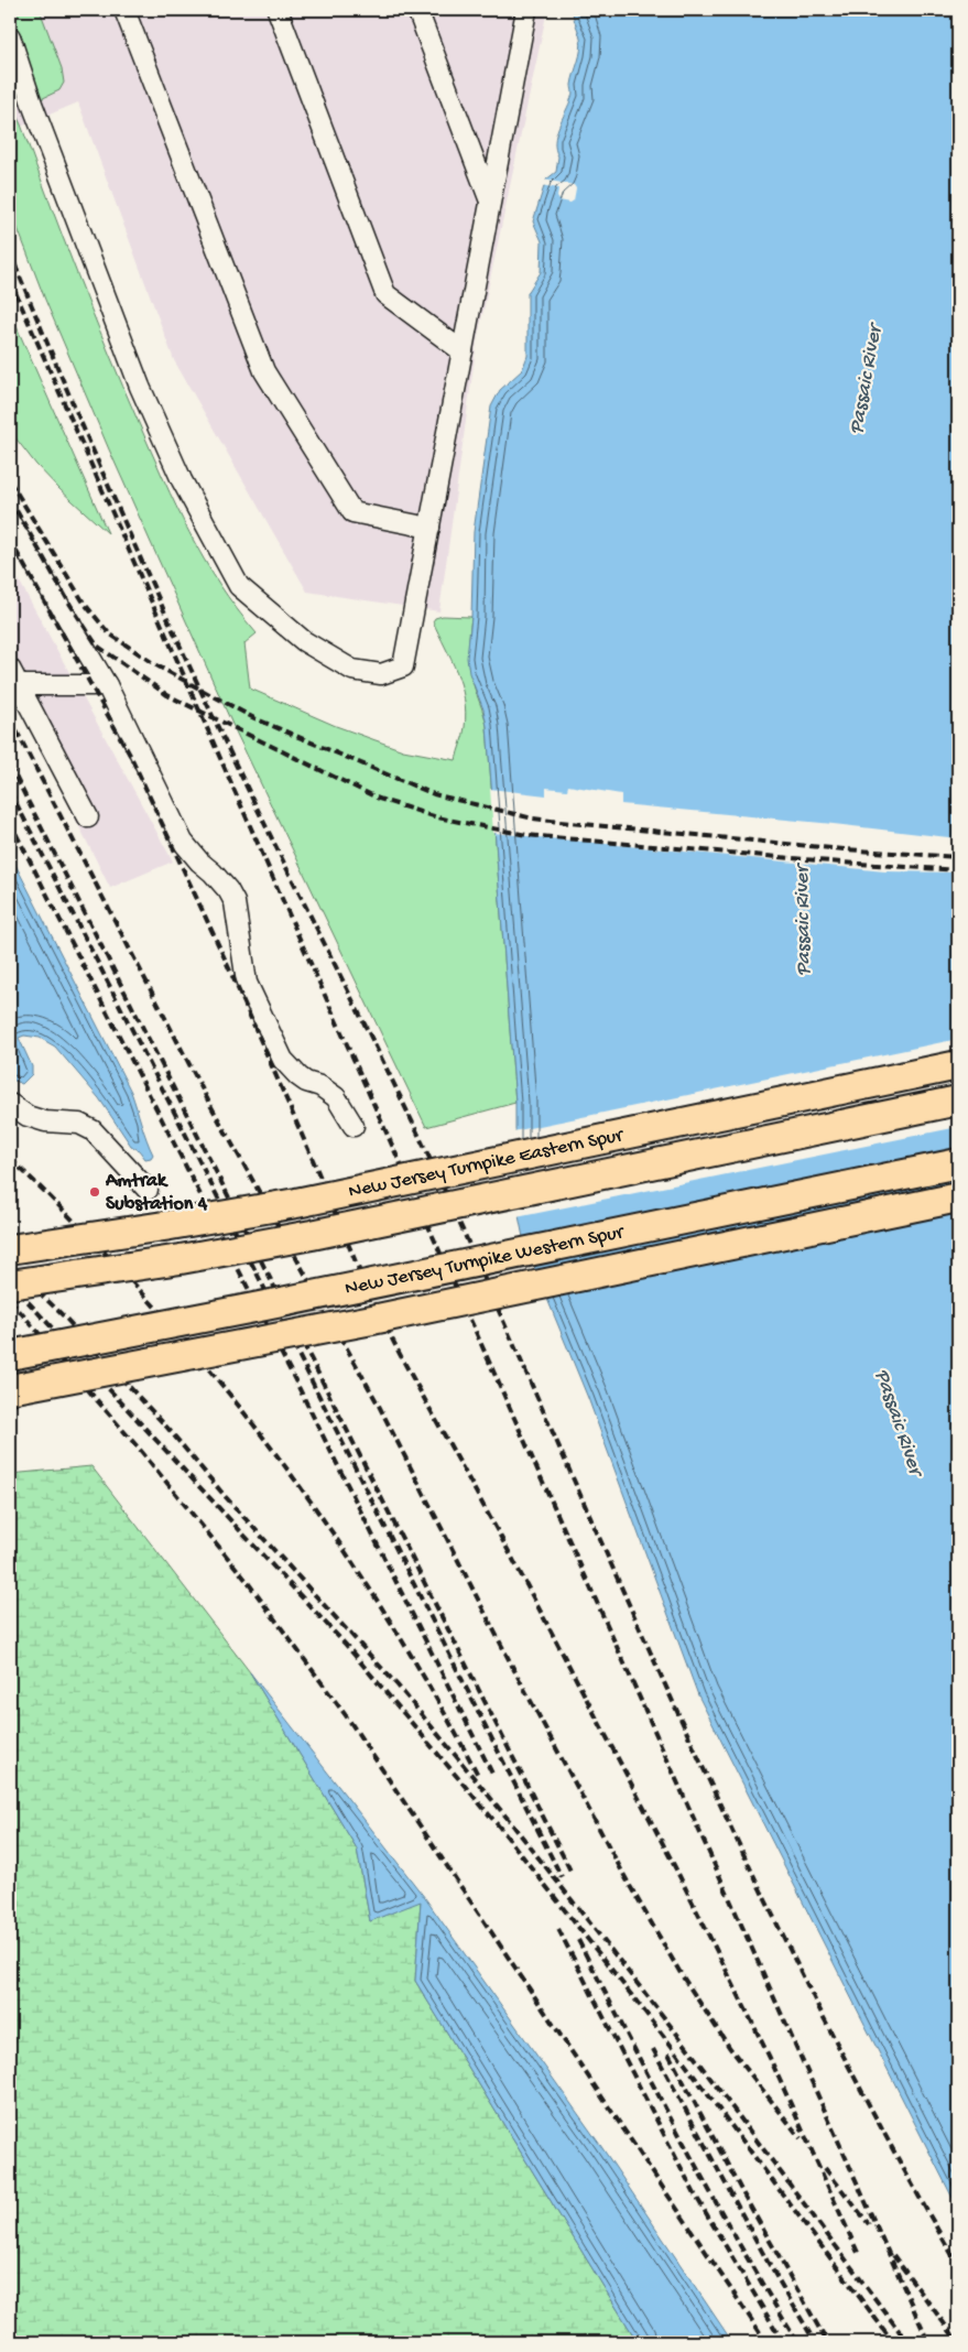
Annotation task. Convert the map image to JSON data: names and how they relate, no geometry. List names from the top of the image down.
{
  "streets": {
    "highway": ["New Jersey Turnpike Eastern Spur", "New Jersey Turnpike Western Spur"]
  },
  "water": ["Passaic River"],
  "places": ["Amtrak Substation 4"]
}
